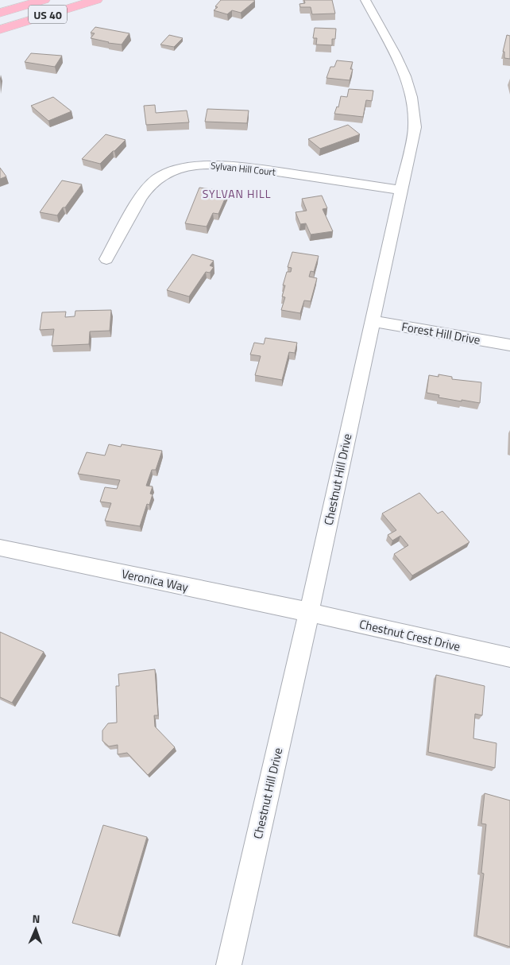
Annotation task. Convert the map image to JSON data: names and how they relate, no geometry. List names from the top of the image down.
{
  "streets": {
    "main road": ["US 40"],
    "street": [
      "Sylvan Hill Court",
      "Forest Hill Drive",
      "Chestnut Hill Drive",
      "Veronica Way",
      "Chestnut Crest Drive"
    ]
  },
  "crossings": [
    ["Sylvan Hill Court", "Chestnut Hill Drive"],
    ["Forest Hill Drive", "Chestnut Hill Drive"],
    ["Chestnut Hill Drive", "Veronica Way"],
    ["Chestnut Hill Drive", "Chestnut Crest Drive"],
    ["Veronica Way", "Chestnut Crest Drive"]
  ],
  "districts": ["SYLVAN HILL"],
  "north": "top"
}
